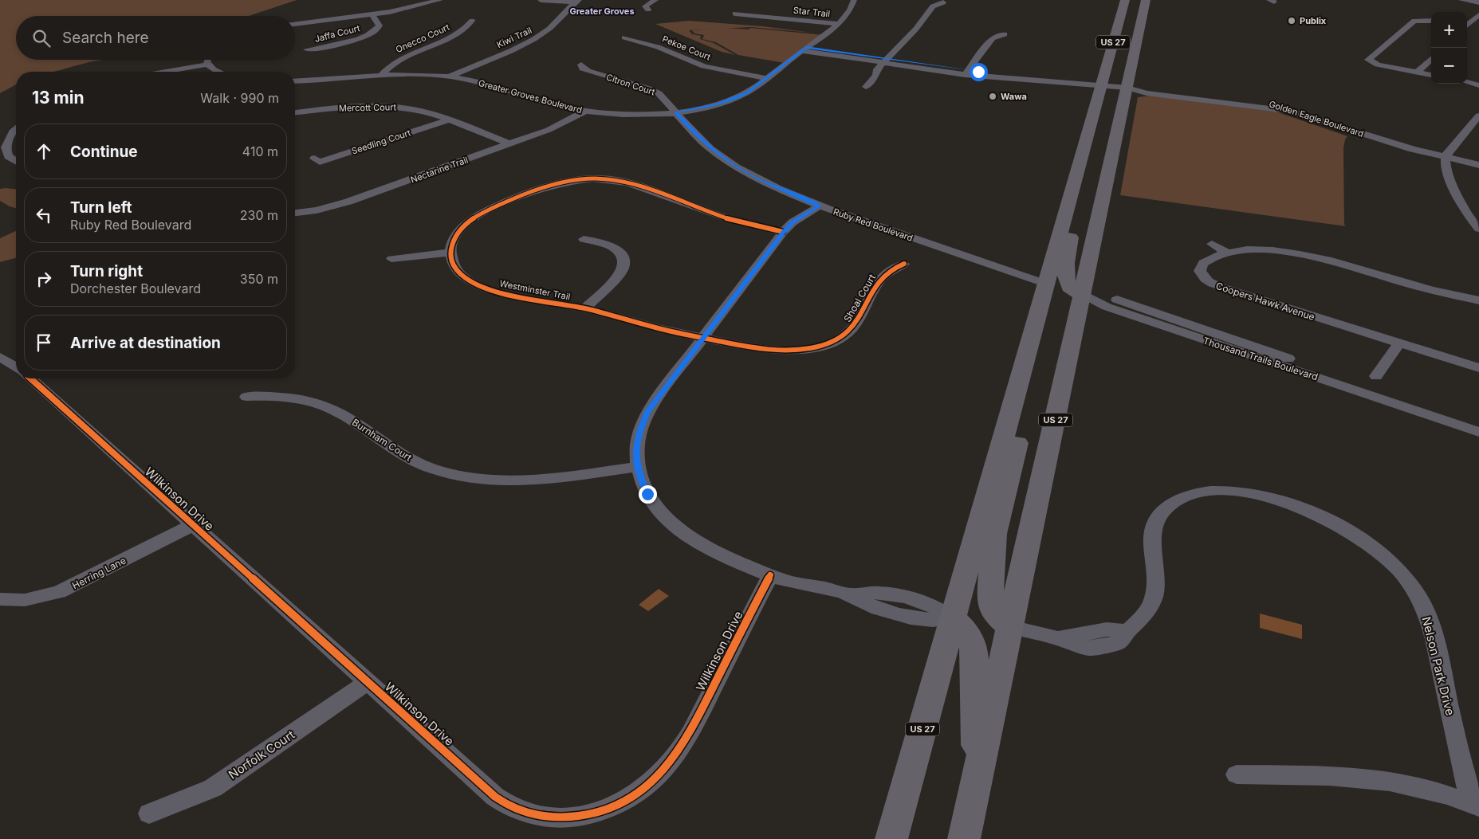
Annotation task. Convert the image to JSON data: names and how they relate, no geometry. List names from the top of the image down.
{
  "streets": {
    "highway": ["US 27"],
    "street": [
      "Star Trail",
      "Jaffa Court",
      "Kiwi Trail",
      "Onecco Court",
      "Pekoe Court",
      "Citron Court",
      "Greater Groves Boulevard",
      "Mercott Court",
      "Golden Eagle Boulevard",
      "Seedling Court",
      "Nectarine Trail",
      "Ruby Red Boulevard",
      "Westminster Trail",
      "Shoal Court",
      "Coopers Hawk Avenue",
      "Thousand Trails Boulevard",
      "Burnham Court",
      "Wilkinson Drive",
      "Herring Lane",
      "Nelson Park Drive",
      "Norfolk Court"
    ]
  },
  "crossings": [
    ["Star Trail", "Greater Groves Boulevard"],
    ["Kiwi Trail", "Greater Groves Boulevard"],
    ["Onecco Court", "Greater Groves Boulevard"],
    ["US 27", "Golden Eagle Boulevard"],
    ["US 27", "Ruby Red Boulevard"],
    ["US 27", "Thousand Trails Boulevard"],
    ["Pekoe Court", "Greater Groves Boulevard"],
    ["Citron Court", "Greater Groves Boulevard"],
    ["Citron Court", "Ruby Red Boulevard"],
    ["Greater Groves Boulevard", "Nectarine Trail"],
    ["Greater Groves Boulevard", "Ruby Red Boulevard"],
    ["Mercott Court", "Seedling Court"],
    ["Mercott Court", "Nectarine Trail"],
    ["Westminster Trail", "Shoal Court"],
    ["Wilkinson Drive", "Herring Lane"],
    ["Wilkinson Drive", "Norfolk Court"]
  ],
  "districts": ["Greater Groves"],
  "places": ["Publix", "Wawa"],
  "page": {
    "map_buttons": ["+", "−"],
    "search": "Search here",
    "heading": ["13 min", "Walk · 990 m"],
    "list": [
      ["Continue", "410 m"],
      ["Turn left", "Ruby Red Boulevard", "230 m"],
      ["Turn right", "Dorchester Boulevard", "350 m"],
      "Arrive at destination"
    ]
  }
}
